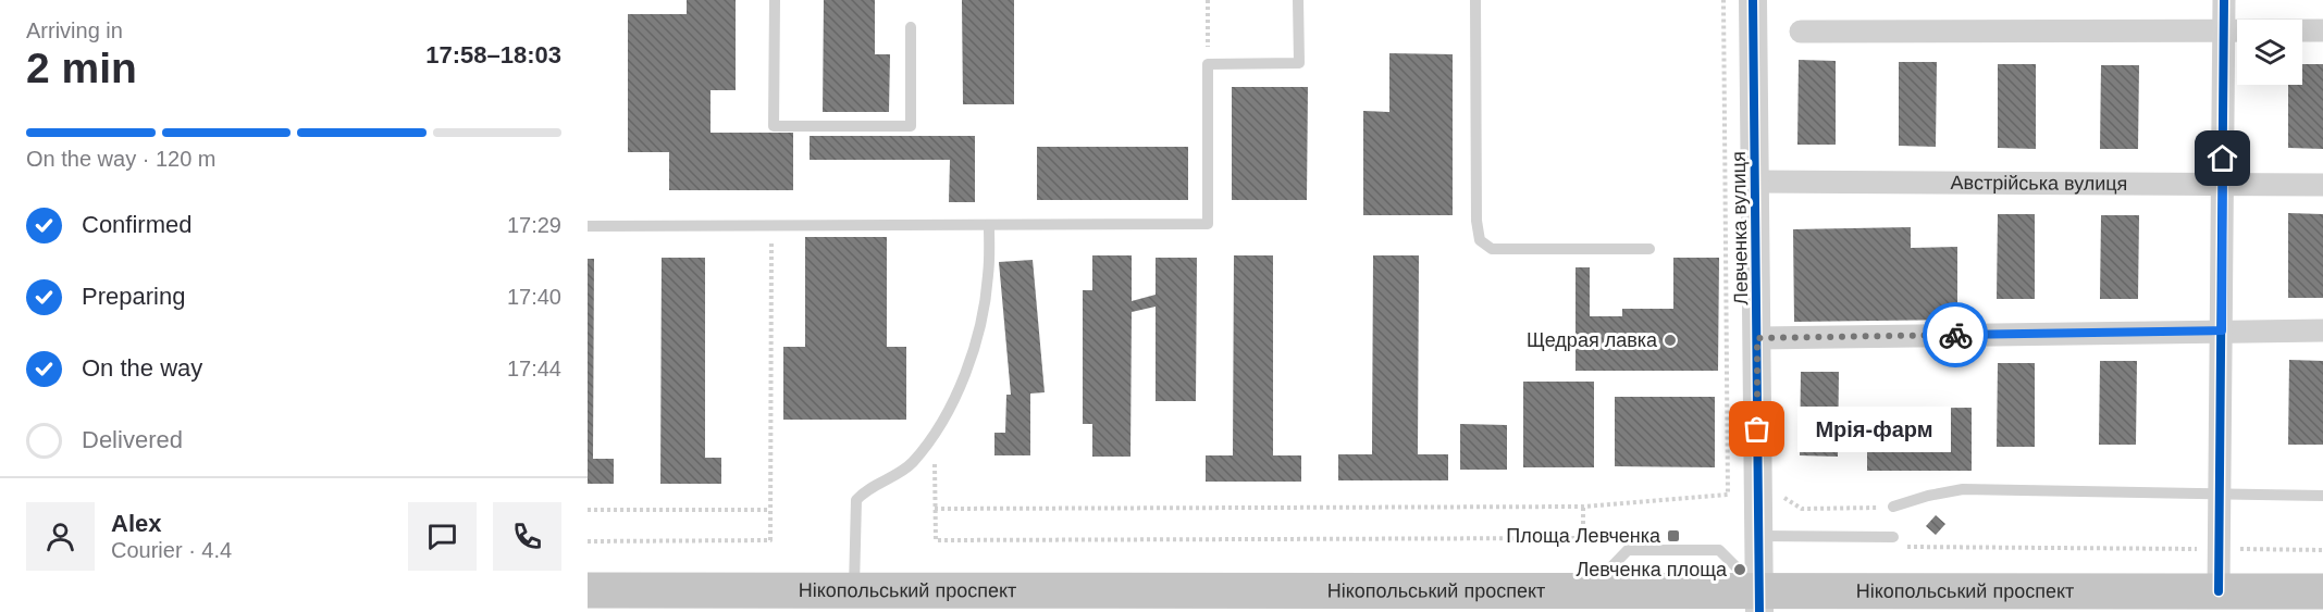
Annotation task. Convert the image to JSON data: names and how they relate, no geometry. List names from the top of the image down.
{
  "streets": {
    "main road": ["Нікопольський проспект"],
    "street": ["Австрійська вулиця", "Левченка вулиця"]
  },
  "crossings": [
    ["Австрійська вулиця", "Левченка вулиця"],
    ["Левченка вулиця", "Нікопольський проспект"]
  ],
  "places": {
    "other": ["Щедрая лавка", "Мрія-фарм", "Левченка площа"],
    "transit": ["Площа Левченка"]
  },
  "page": {
    "heading": ["2 min", "Arriving in", "17:58–18:03"],
    "panel": ["Alex", "Courier · 4.4"],
    "bar": "On the way · 120 m",
    "list": [
      ["Confirmed", "17:29"],
      ["Preparing", "17:40"],
      ["On the way", "17:44"],
      "Delivered"
    ],
    "bubble": "Мрія-фарм"
  }
}
